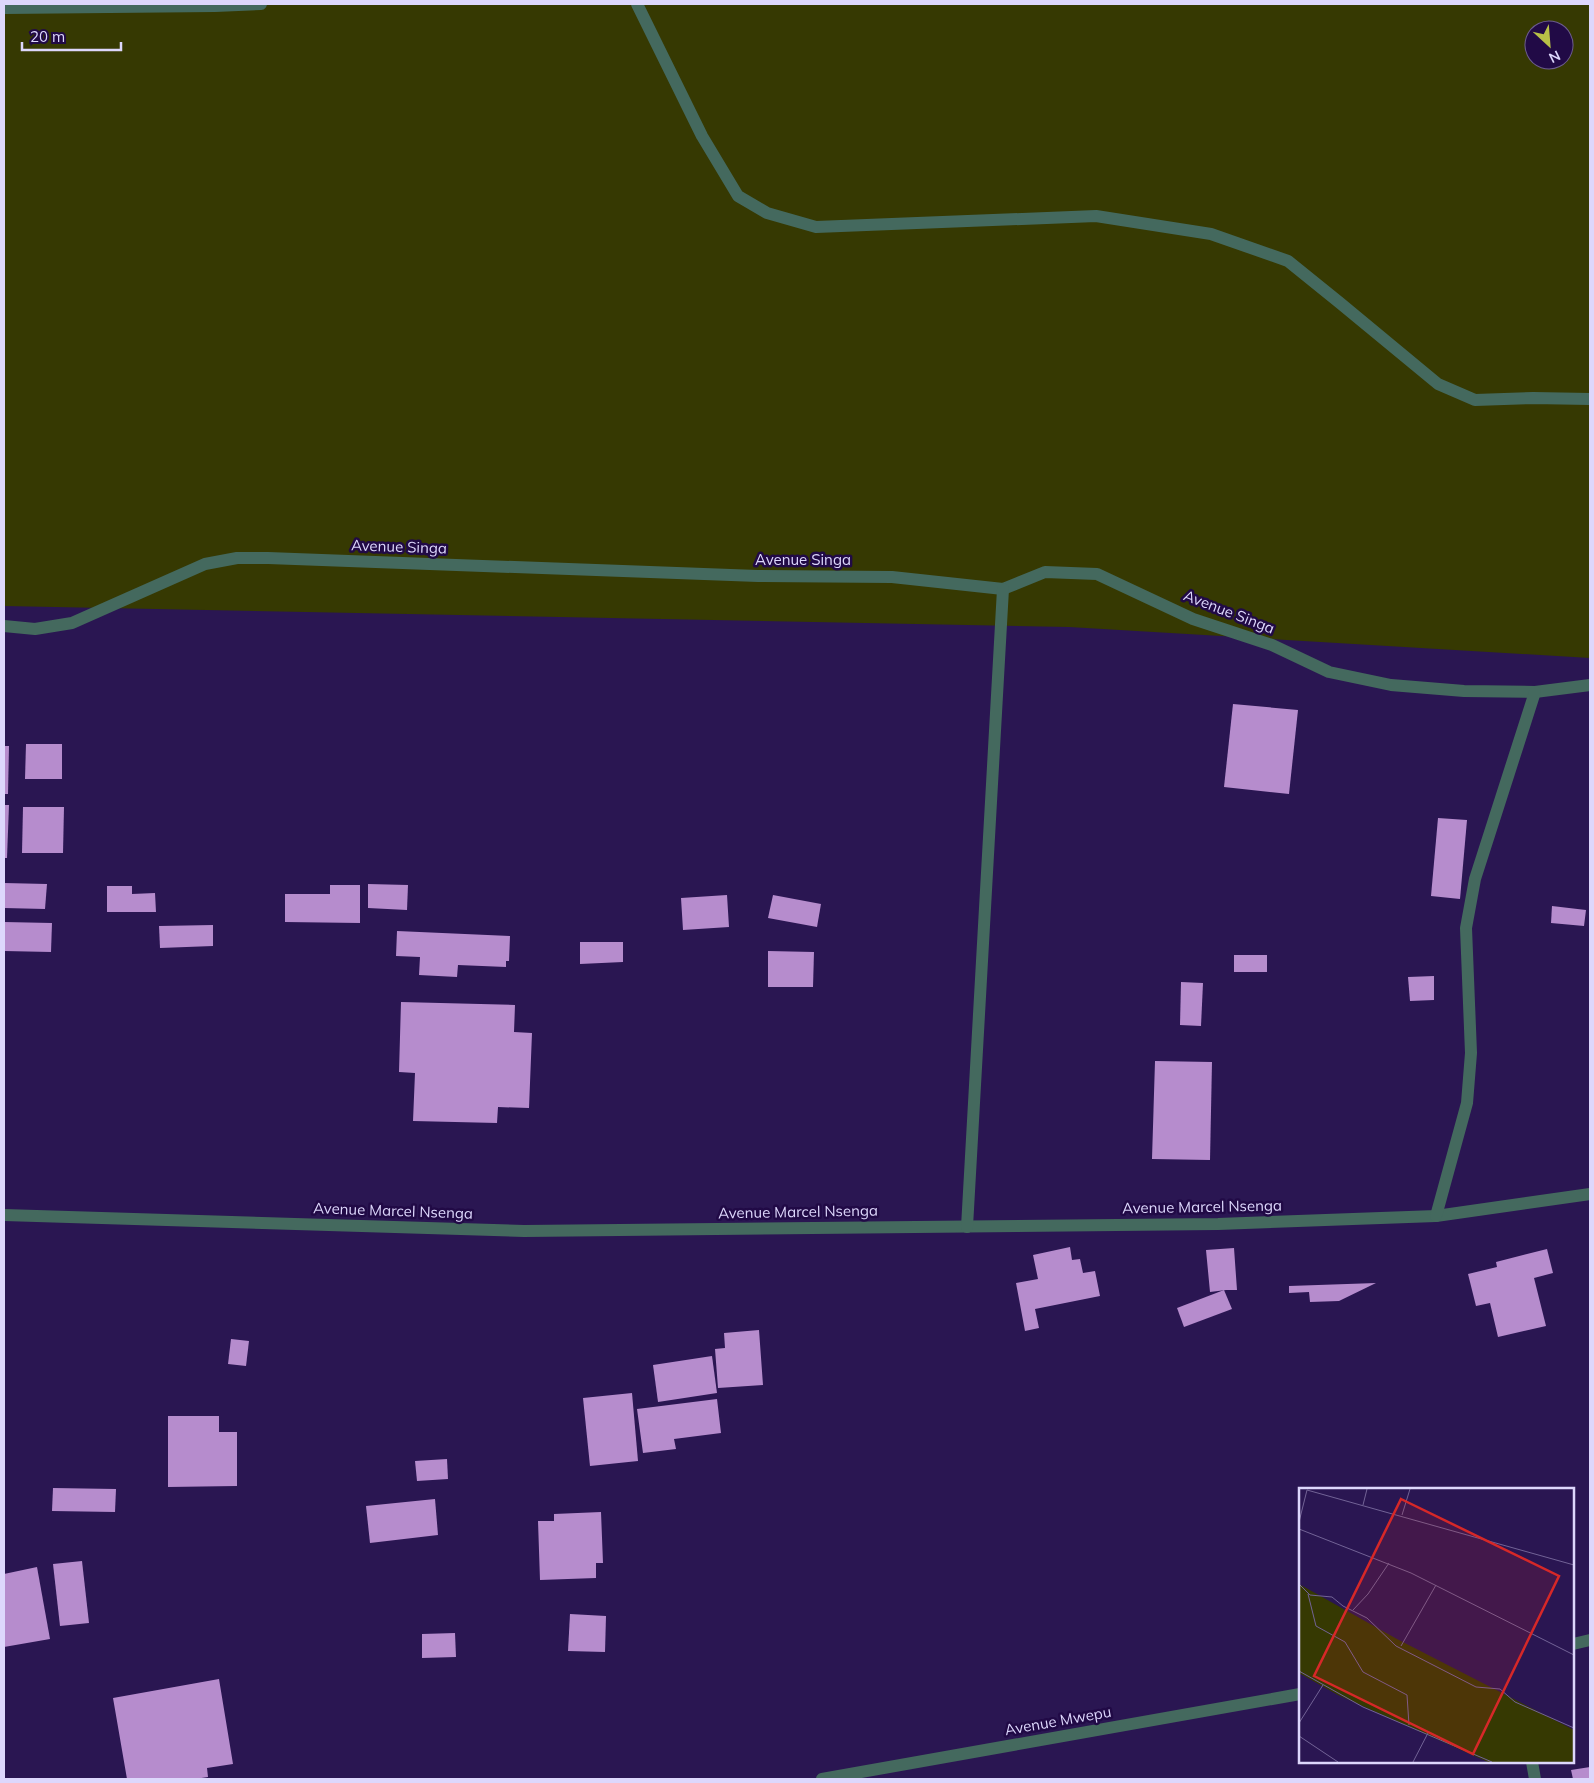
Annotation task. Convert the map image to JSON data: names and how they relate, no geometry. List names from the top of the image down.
{
  "streets": {
    "street": ["Avenue Singa", "Avenue Marcel Nsenga", "Avenue Mwepu"]
  },
  "scale_bar": "20 m",
  "north": "bottom right"
}
